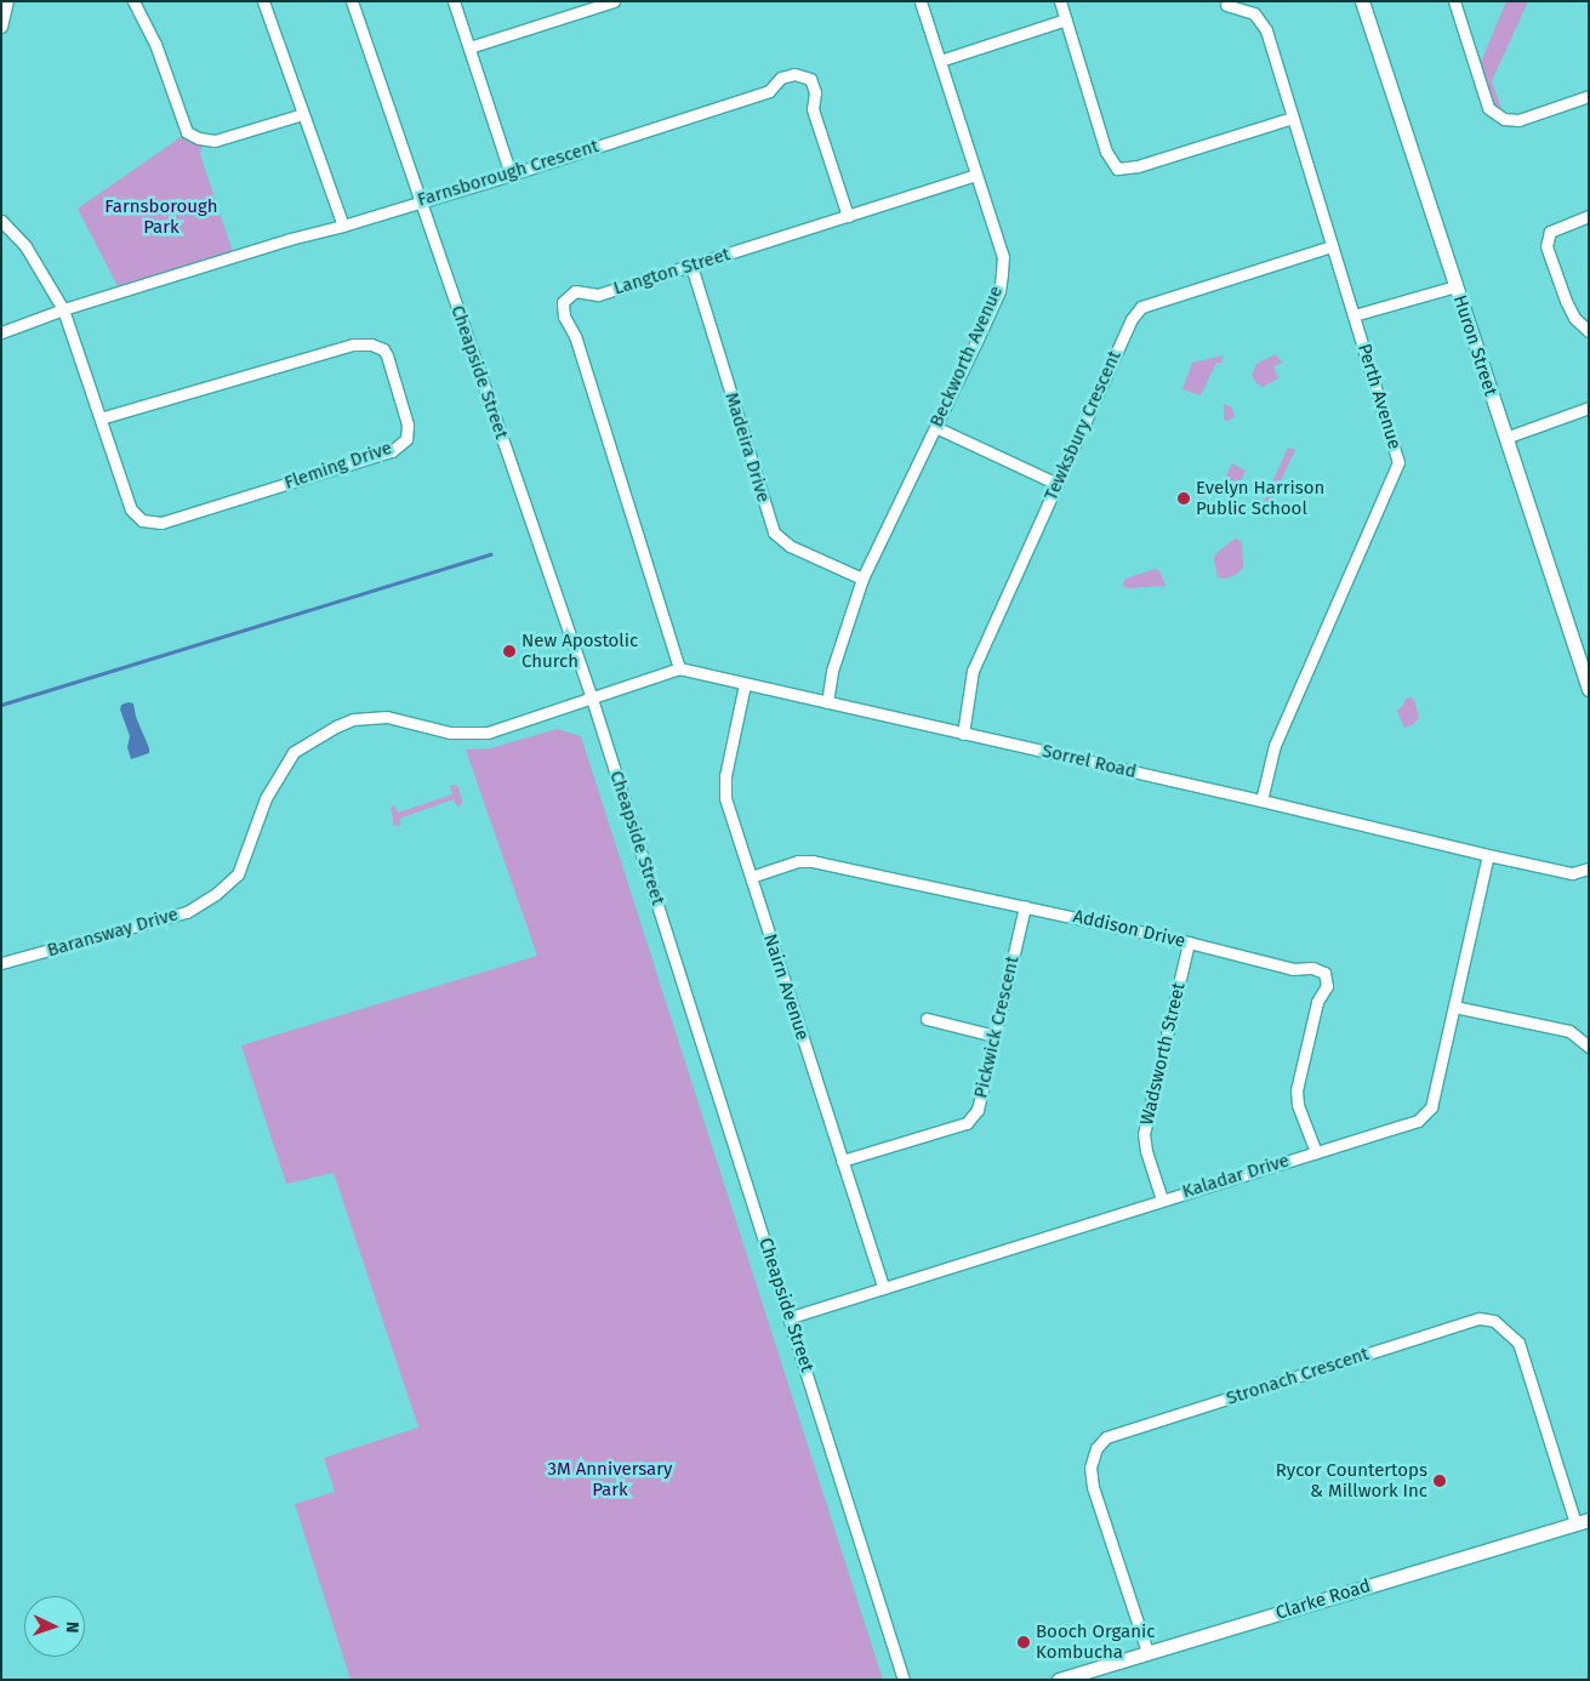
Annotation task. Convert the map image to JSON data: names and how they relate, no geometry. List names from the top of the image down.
{
  "streets": {
    "main road": ["Huron Street", "Clarke Road"],
    "street": [
      "Farnsborough Crescent",
      "Langton Street",
      "Beckworth Avenue",
      "Cheapside Street",
      "Perth Avenue",
      "Tewksbury Crescent",
      "Madeira Drive",
      "Fleming Drive",
      "Sorrel Road",
      "Addison Drive",
      "Baransway Drive",
      "Nairn Avenue",
      "Pickwick Crescent",
      "Wadsworth Street",
      "Kaladar Drive",
      "Stronach Crescent"
    ]
  },
  "crossings": [
    ["Farnsborough Crescent", "Langton Street"],
    ["Farnsborough Crescent", "Cheapside Street"],
    ["Farnsborough Crescent", "Fleming Drive"],
    ["Langton Street", "Beckworth Avenue"],
    ["Langton Street", "Madeira Drive"],
    ["Langton Street", "Sorrel Road"],
    ["Beckworth Avenue", "Madeira Drive"],
    ["Beckworth Avenue", "Sorrel Road"],
    ["Cheapside Street", "Baransway Drive"],
    ["Cheapside Street", "Kaladar Drive"],
    ["Perth Avenue", "Tewksbury Crescent"],
    ["Perth Avenue", "Sorrel Road"],
    ["Tewksbury Crescent", "Sorrel Road"],
    ["Sorrel Road", "Nairn Avenue"],
    ["Sorrel Road", "Kaladar Drive"],
    ["Addison Drive", "Nairn Avenue"],
    ["Addison Drive", "Pickwick Crescent"],
    ["Addison Drive", "Wadsworth Street"],
    ["Addison Drive", "Kaladar Drive"],
    ["Nairn Avenue", "Pickwick Crescent"],
    ["Nairn Avenue", "Kaladar Drive"],
    ["Wadsworth Street", "Kaladar Drive"],
    ["Stronach Crescent", "Clarke Road"]
  ],
  "parks": ["Farnsborough Park", "3M Anniversary Park"],
  "places": [
    "Evelyn Harrison Public School",
    "New Apostolic Church",
    "Rycor Countertops & Millwork Inc",
    "Booch Organic Kombucha"
  ],
  "north": "right"
}
